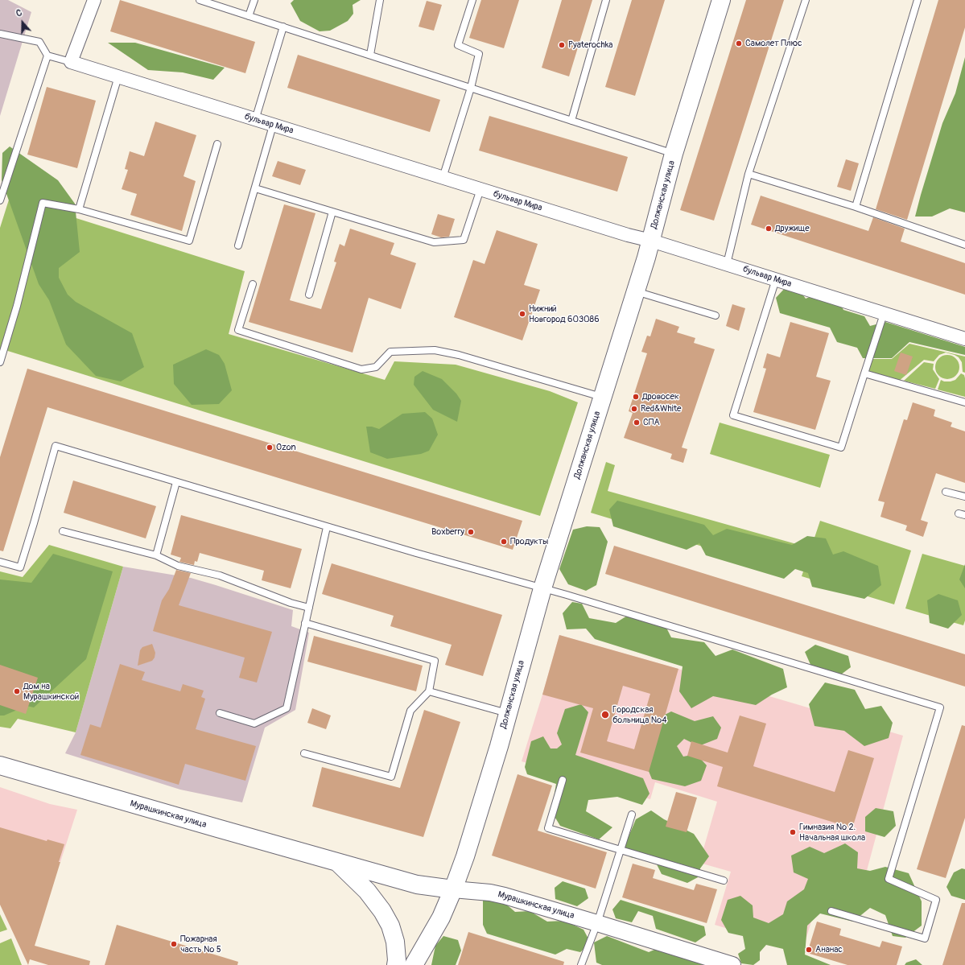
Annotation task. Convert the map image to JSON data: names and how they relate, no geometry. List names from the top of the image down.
{
  "streets": {
    "main road": ["Должанская улица", "Мурашкинская улица"],
    "street": ["бульвар Мира"]
  },
  "crossings": [
    ["бульвар Мира", "Должанская улица"],
    ["Должанская улица", "Мурашкинская улица"]
  ],
  "places": [
    "Самолет Плюс",
    "Pyaterochka",
    "Дружище",
    "Нижний Новгород 603086",
    "Дровосек",
    "Red&White",
    "СПА",
    "Ozon",
    "Boxberry",
    "Продукты",
    "Дом на Мурашкинской",
    "Городская больница №4",
    "Гимназия № 2. Начальная школа",
    "Пожарная часть № 5",
    "Ананас"
  ],
  "north": "top"
}
